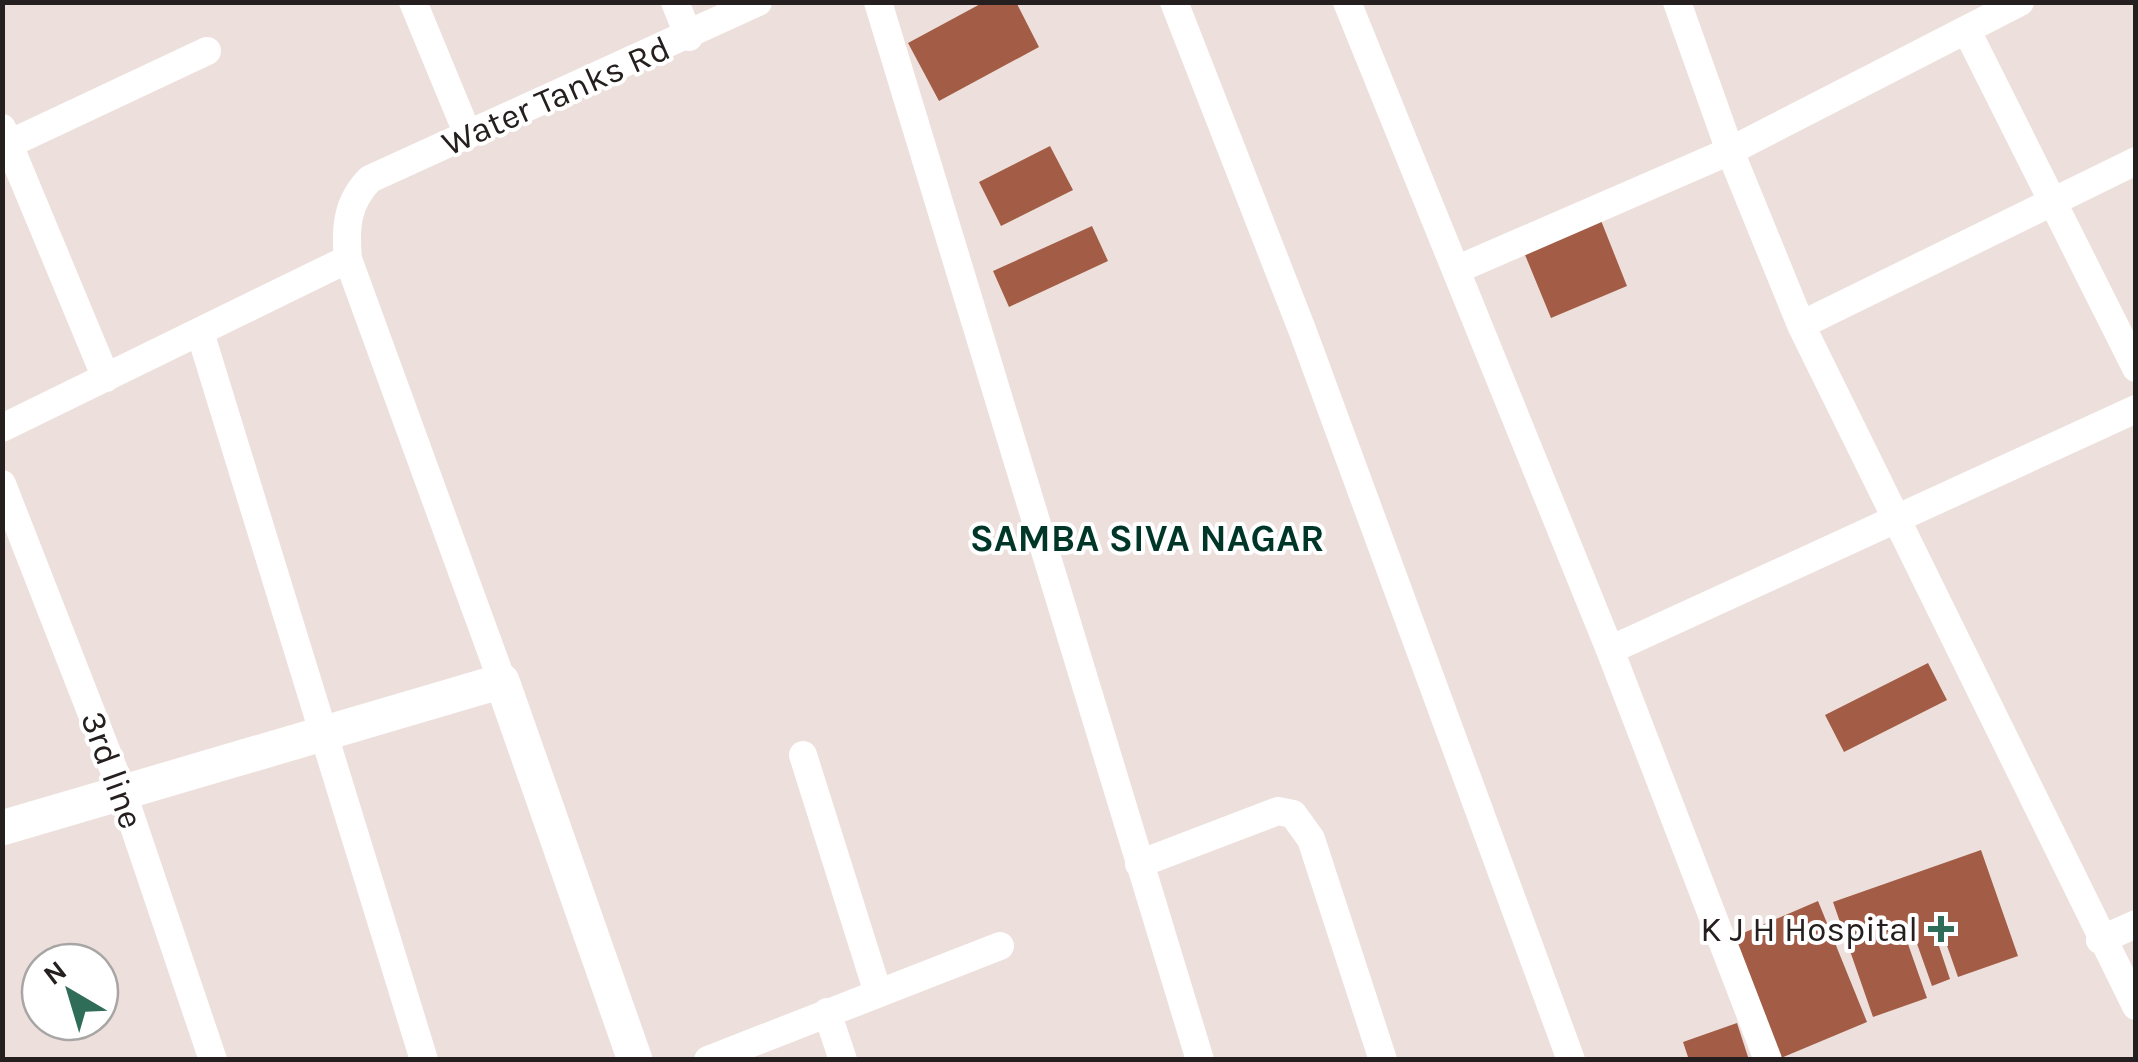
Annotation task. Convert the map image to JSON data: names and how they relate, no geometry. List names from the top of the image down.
{
  "streets": {
    "street": ["Water Tanks Rd", "3rd line"]
  },
  "districts": ["SAMBA SIVA NAGAR"],
  "places": {
    "health": ["K J H Hospital"]
  },
  "north": "top left"
}
